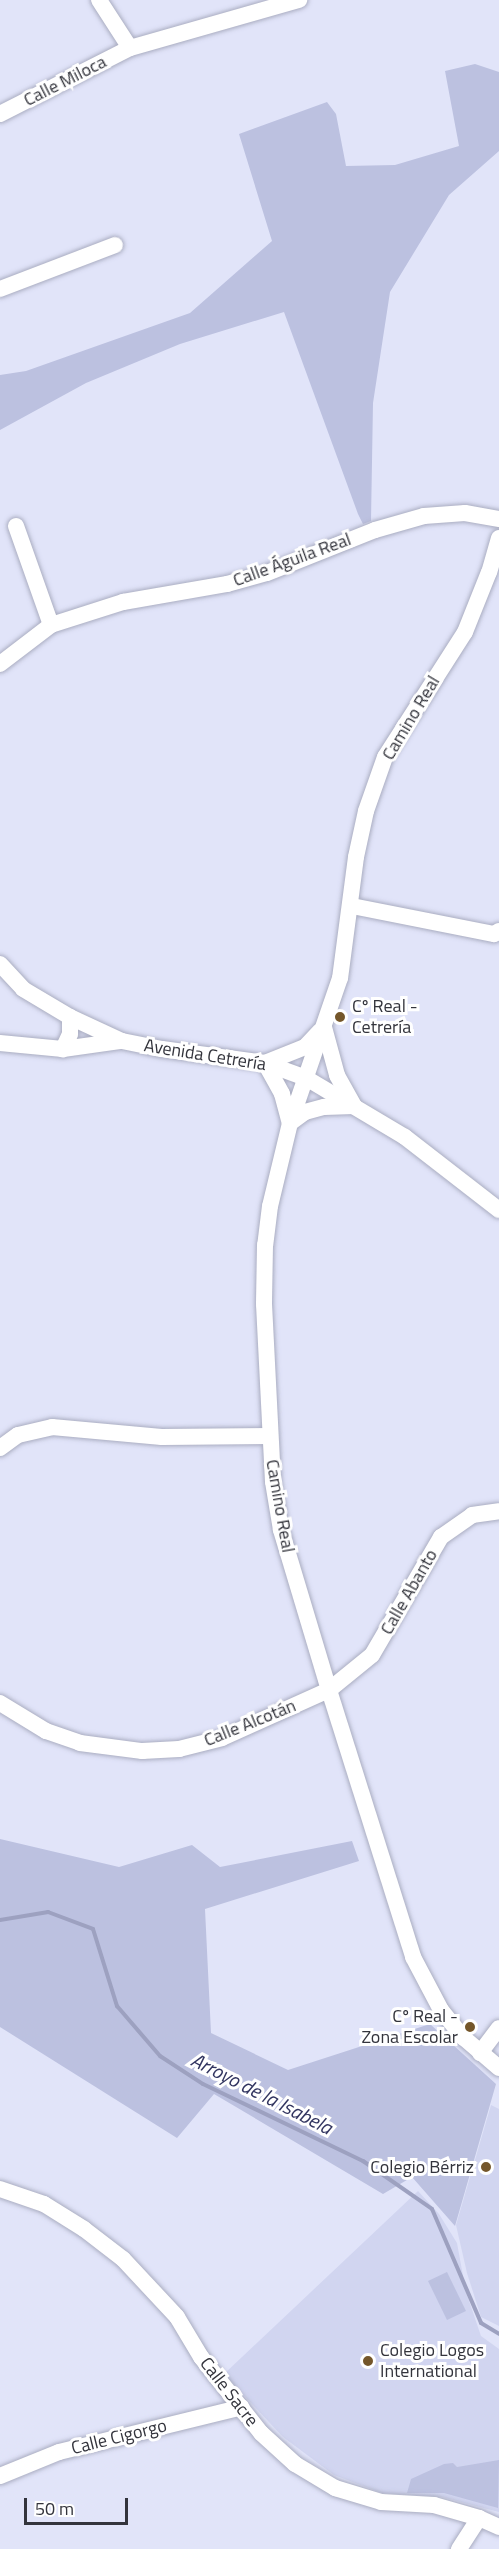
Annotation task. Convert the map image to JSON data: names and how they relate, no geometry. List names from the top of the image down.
{
  "streets": {
    "street": [
      "Calle Miloca",
      "Calle Águila Real",
      "Camino Real",
      "Avenida Cetrería",
      "Calle Abanto",
      "Calle Alcotán",
      "Calle Sacre",
      "Calle Cigorgo"
    ]
  },
  "crossings": [
    ["Camino Real", "Avenida Cetrería"],
    ["Camino Real", "Calle Abanto"],
    ["Camino Real", "Calle Alcotán"],
    ["Calle Abanto", "Calle Alcotán"],
    ["Calle Sacre", "Calle Cigorgo"]
  ],
  "water": ["Arroyo de la Isabela"],
  "places": [
    "Cº Real - Cetrería",
    "Cº Real - Zona Escolar",
    "Colegio Bérriz",
    "Colegio Logos International"
  ],
  "scale_bar": "50 m"
}
